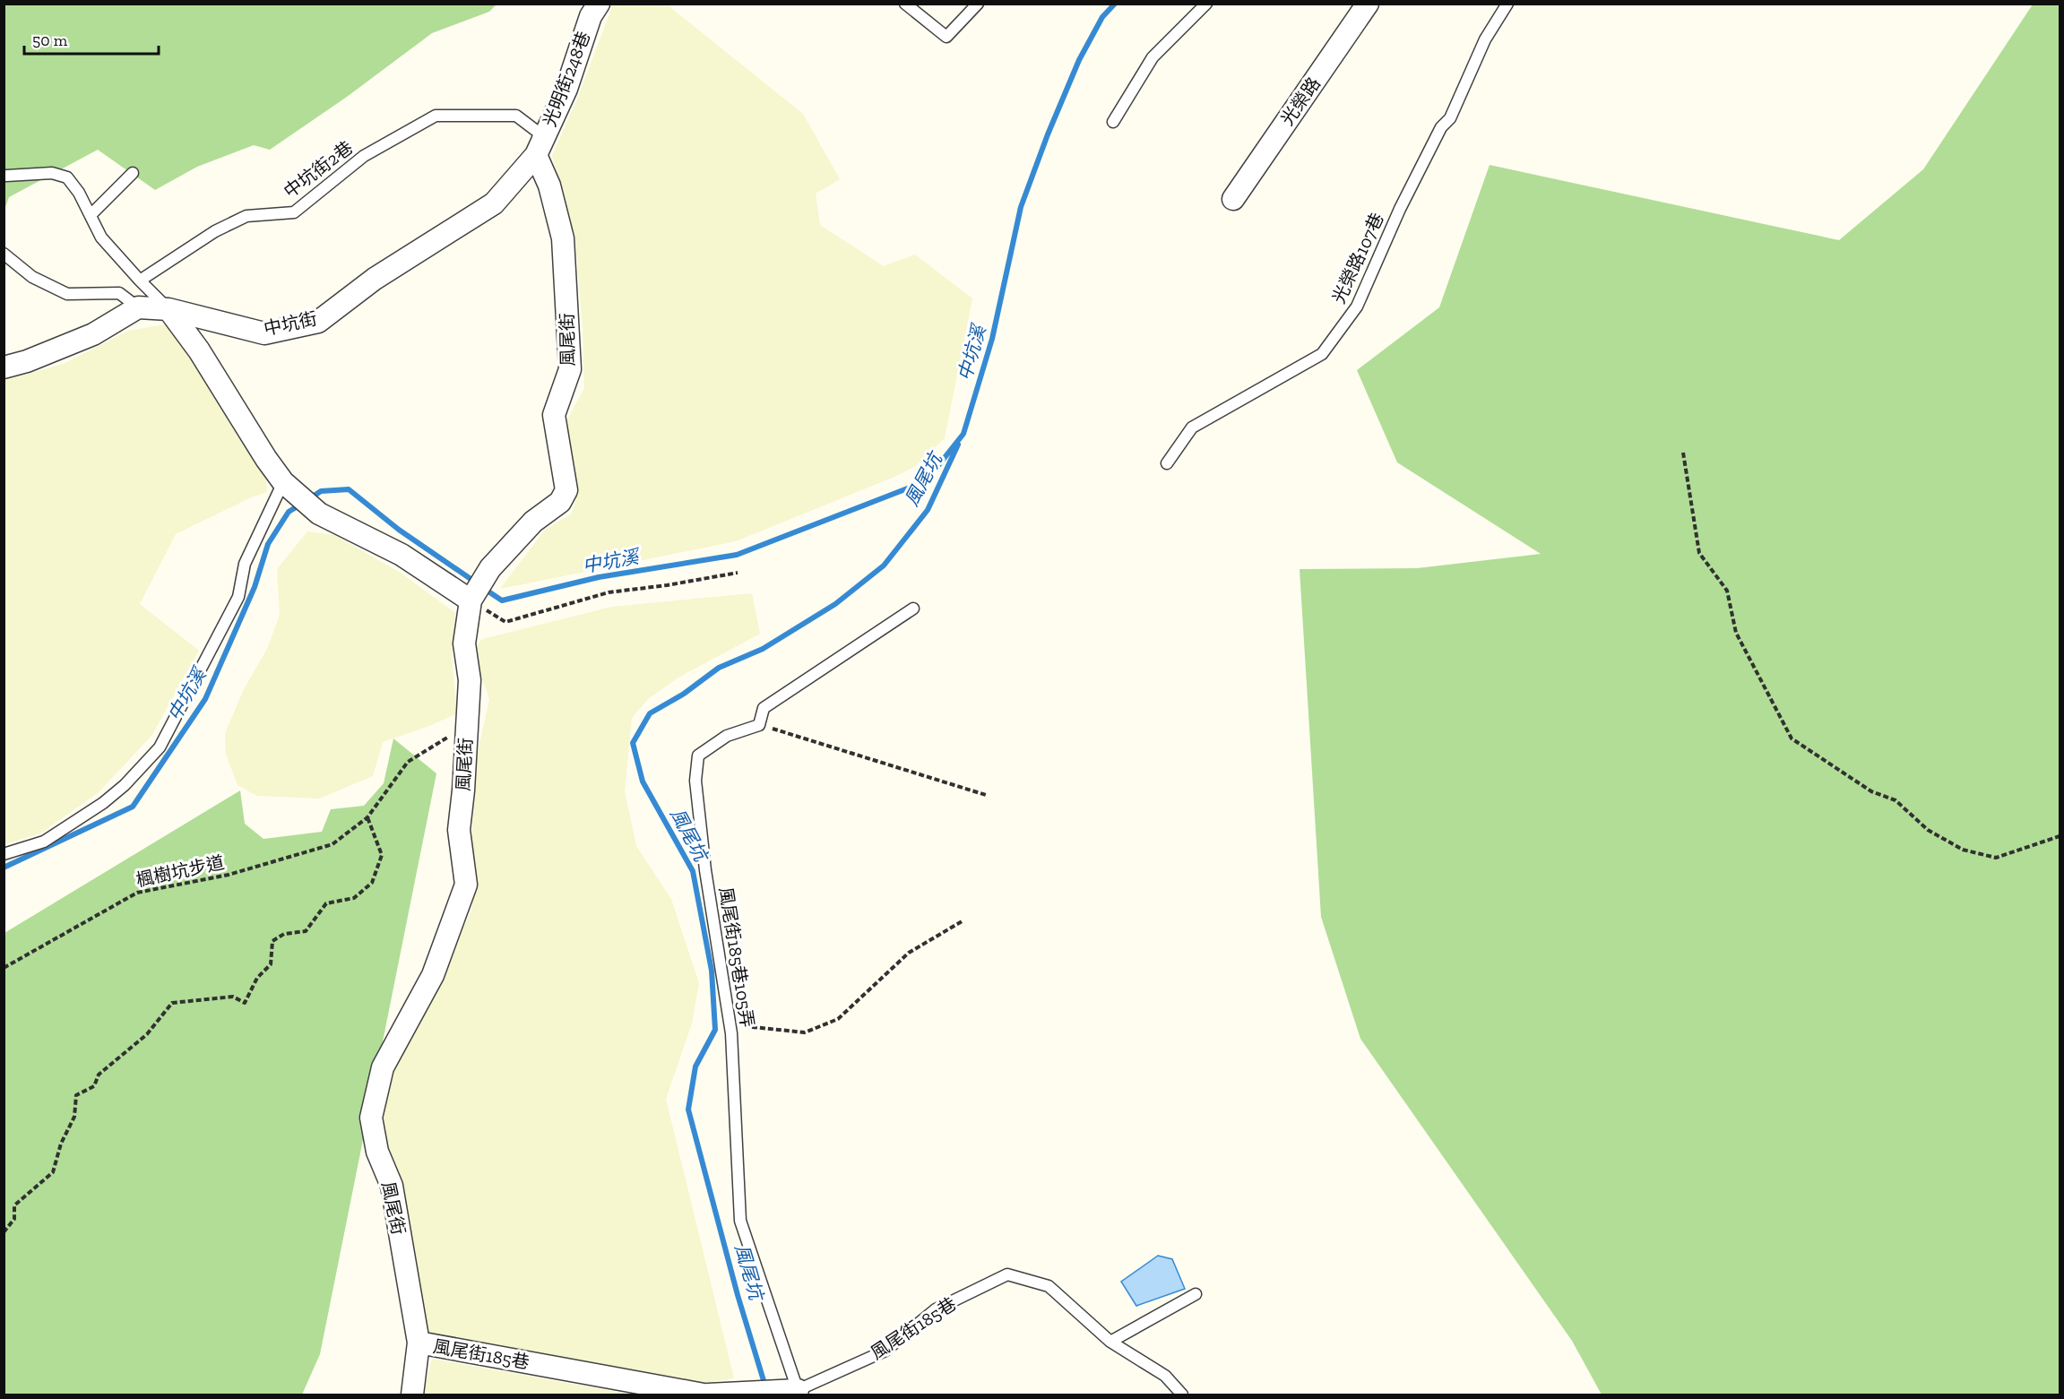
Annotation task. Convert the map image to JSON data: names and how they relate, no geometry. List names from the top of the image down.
{
  "streets": {
    "street": [
      "光明街248巷",
      "光榮路",
      "中坑街",
      "風尾街",
      "風尾街185巷"
    ],
    "lane": ["中坑街2巷", "光榮路107巷", "風尾街185巷105弄"],
    "path": ["楓樹坑步道"]
  },
  "crossings": [
    ["光明街248巷", "中坑街2巷"],
    ["光明街248巷", "中坑街"],
    ["光明街248巷", "風尾街"],
    ["中坑街2巷", "中坑街"],
    ["中坑街2巷", "風尾街"],
    ["中坑街", "風尾街"],
    ["風尾街", "楓樹坑步道"],
    ["風尾街", "風尾街185巷"],
    ["風尾街185巷105弄", "風尾街185巷"]
  ],
  "water": ["中坑溪", "風尾坑"],
  "scale_bar": "50 m"
}
